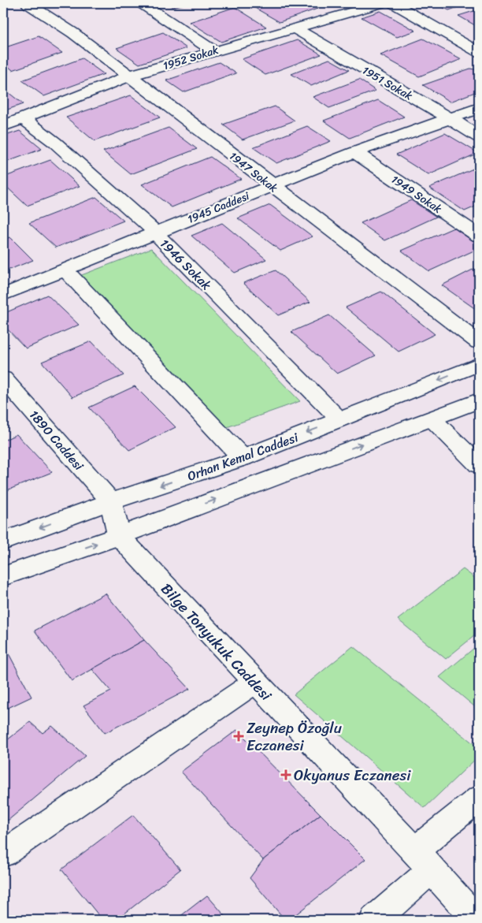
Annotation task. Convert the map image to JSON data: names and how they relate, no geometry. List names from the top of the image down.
{
  "streets": {
    "street": [
      "1952 Sokak",
      "1951 Sokak",
      "1947 Sokak",
      "1949 Sokak",
      "1945 Caddesi",
      "1946 Sokak",
      "1890 Caddesi",
      "Orhan Kemal Caddesi",
      "Bilge Tonyukuk Caddesi"
    ]
  },
  "crossings": [
    ["1952 Sokak", "1951 Sokak"],
    ["1952 Sokak", "1947 Sokak"],
    ["1952 Sokak", "1946 Sokak"],
    ["1951 Sokak", "1945 Caddesi"],
    ["1947 Sokak", "1945 Caddesi"],
    ["1949 Sokak", "1945 Caddesi"],
    ["1945 Caddesi", "1946 Sokak"],
    ["1946 Sokak", "Orhan Kemal Caddesi"],
    ["1890 Caddesi", "Orhan Kemal Caddesi"]
  ],
  "places": {
    "health": ["Zeynep Özoğlu Eczanesi", "Okyanus Eczanesi"]
  }
}
